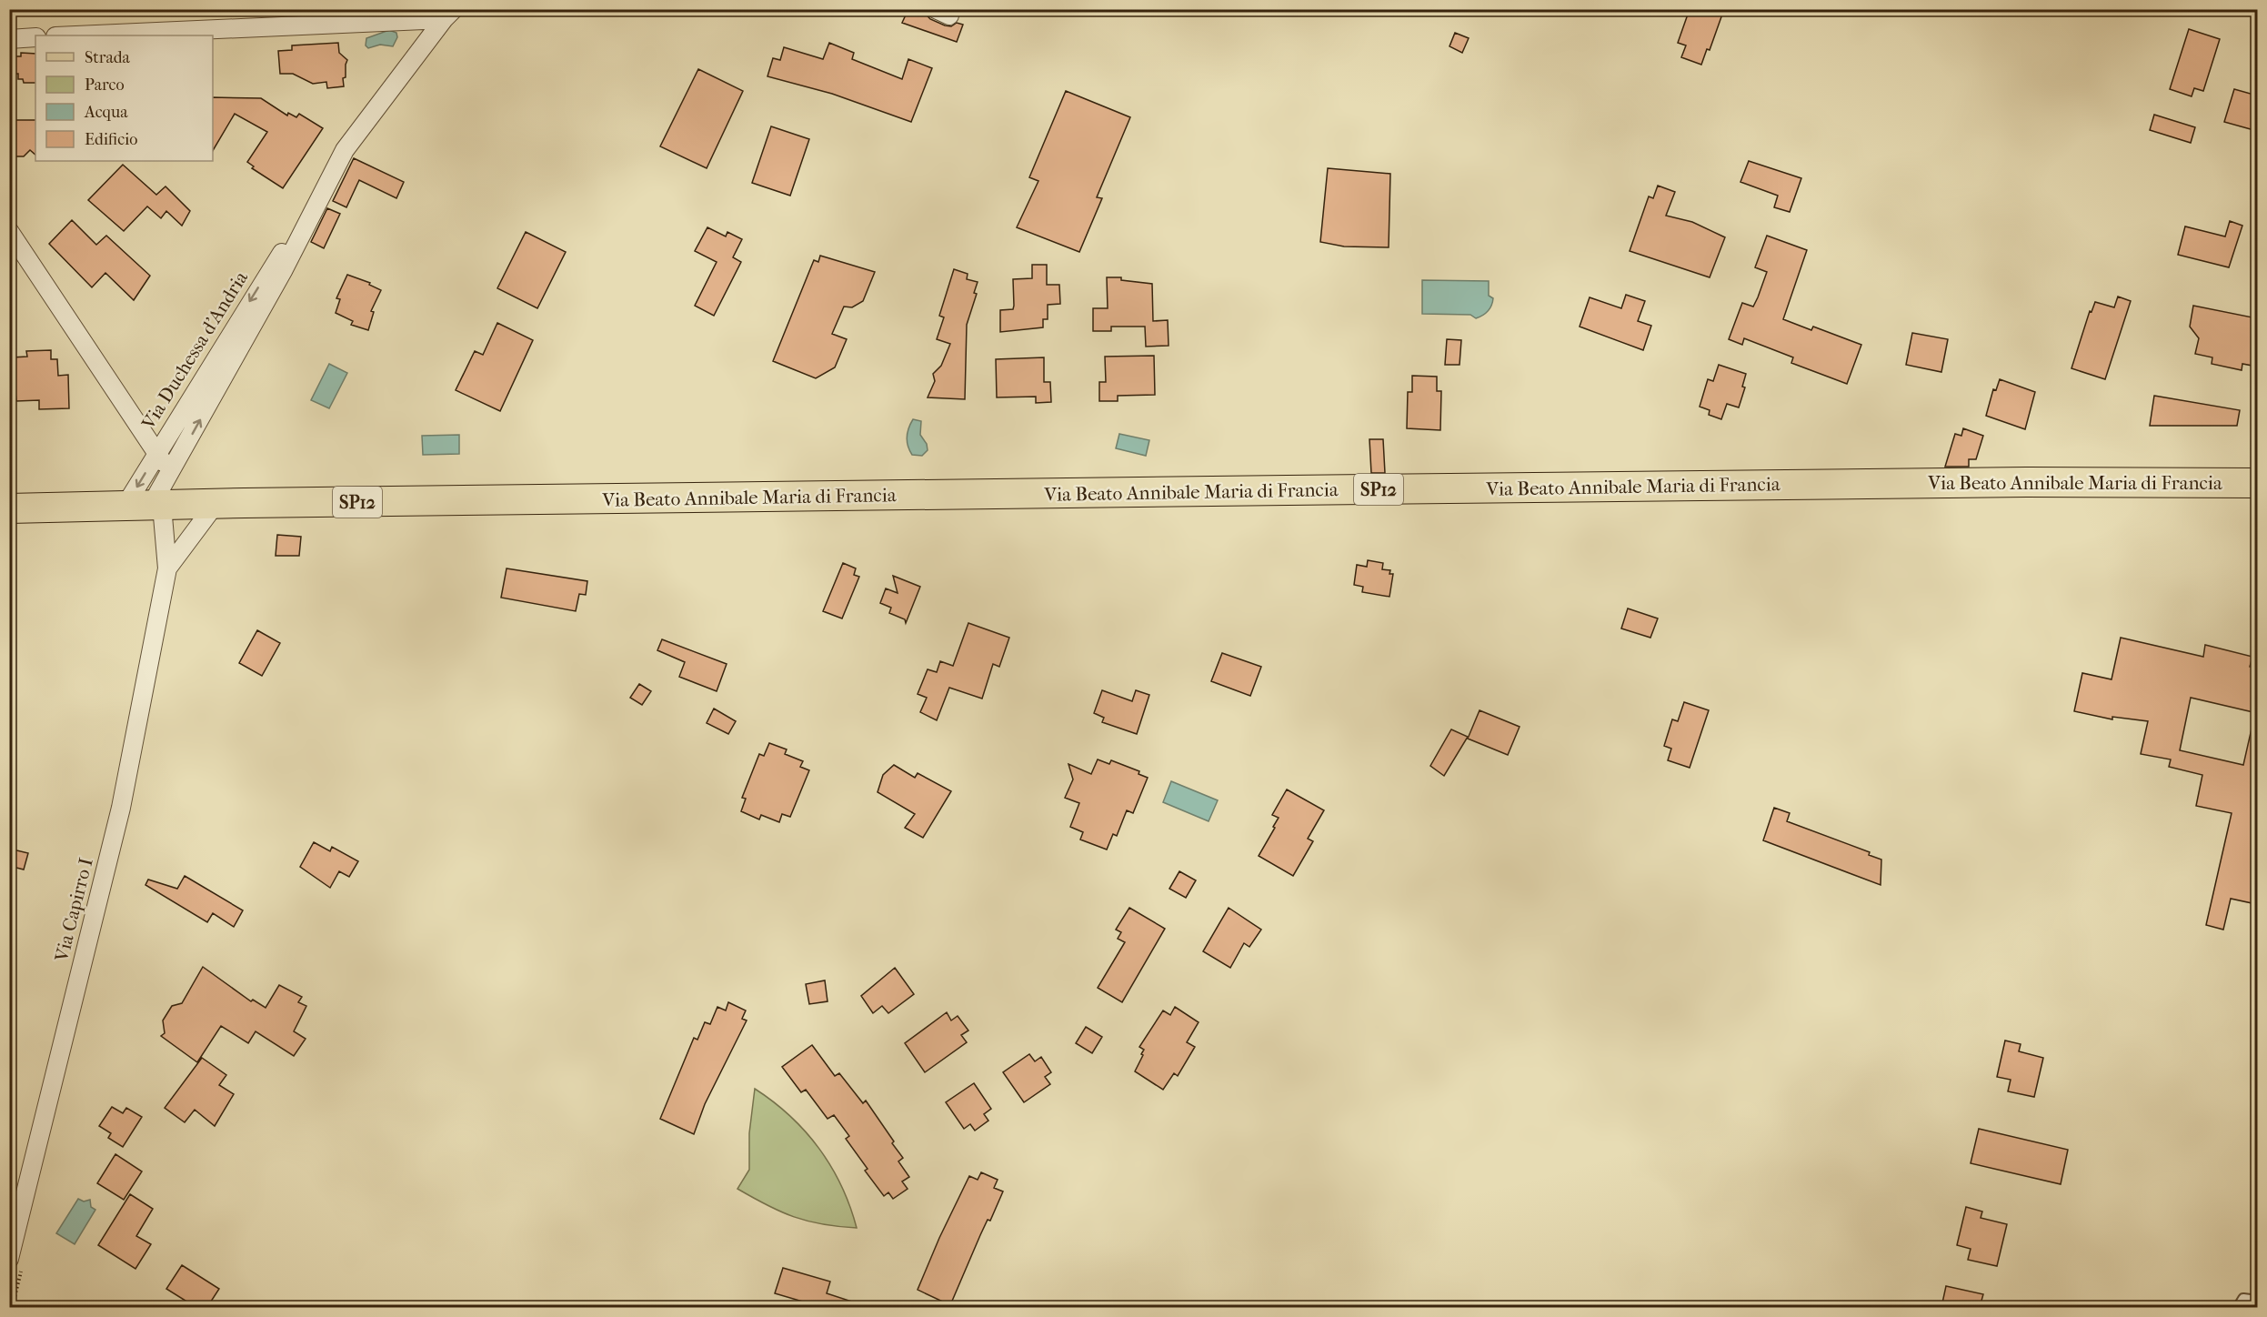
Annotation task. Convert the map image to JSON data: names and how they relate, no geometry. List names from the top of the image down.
{
  "streets": {
    "main road": ["Via Beato Annibale Maria di Francia", "SP12"],
    "street": ["Via Duchessa d'Andria", "Via Capirro I"]
  },
  "crossings": [
    ["Via Duchessa d'Andria", "Via Beato Annibale Maria di Francia"],
    ["Via Duchessa d'Andria", "SP12"],
    ["Via Duchessa d'Andria", "Via Capirro I"],
    ["Via Beato Annibale Maria di Francia", "SP12"],
    ["Via Beato Annibale Maria di Francia", "Via Capirro I"],
    ["SP12", "Via Capirro I"]
  ],
  "legend": [
    "Strada",
    "Parco",
    "Acqua",
    "Edificio"
  ]
}
